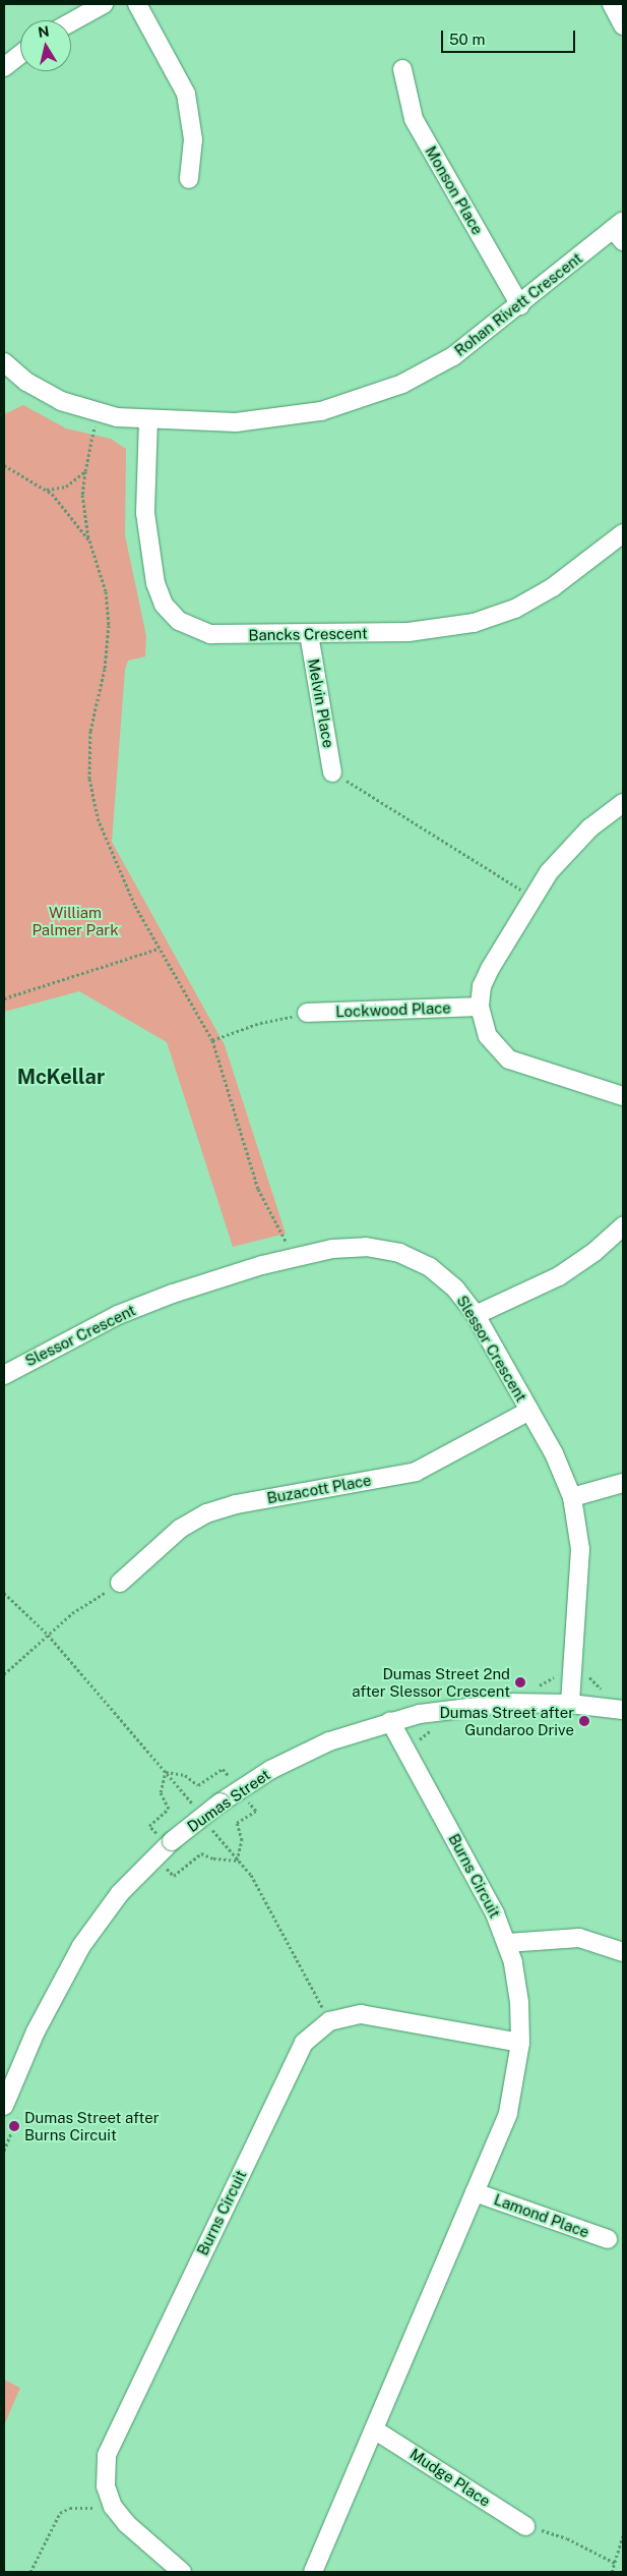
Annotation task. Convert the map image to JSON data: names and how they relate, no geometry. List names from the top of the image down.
{
  "streets": {
    "street": [
      "Monson Place",
      "Rohan Rivett Crescent",
      "Bancks Crescent",
      "Melvin Place",
      "Lockwood Place",
      "Slessor Crescent",
      "Buzacott Place",
      "Dumas Street",
      "Burns Circuit",
      "Lamond Place",
      "Mudge Place"
    ]
  },
  "crossings": [
    ["Monson Place", "Rohan Rivett Crescent"],
    ["Rohan Rivett Crescent", "Bancks Crescent"],
    ["Bancks Crescent", "Melvin Place"],
    ["Slessor Crescent", "Buzacott Place"],
    ["Slessor Crescent", "Dumas Street"],
    ["Dumas Street", "Burns Circuit"],
    ["Burns Circuit", "Lamond Place"],
    ["Burns Circuit", "Mudge Place"]
  ],
  "districts": ["McKellar"],
  "parks": ["William Palmer Park"],
  "places": ["Dumas Street 2nd after Slessor Crescent", "Dumas Street after Gundaroo Drive", "Dumas Street after Burns Circuit"],
  "scale_bar": "50 m",
  "north": "top"
}
